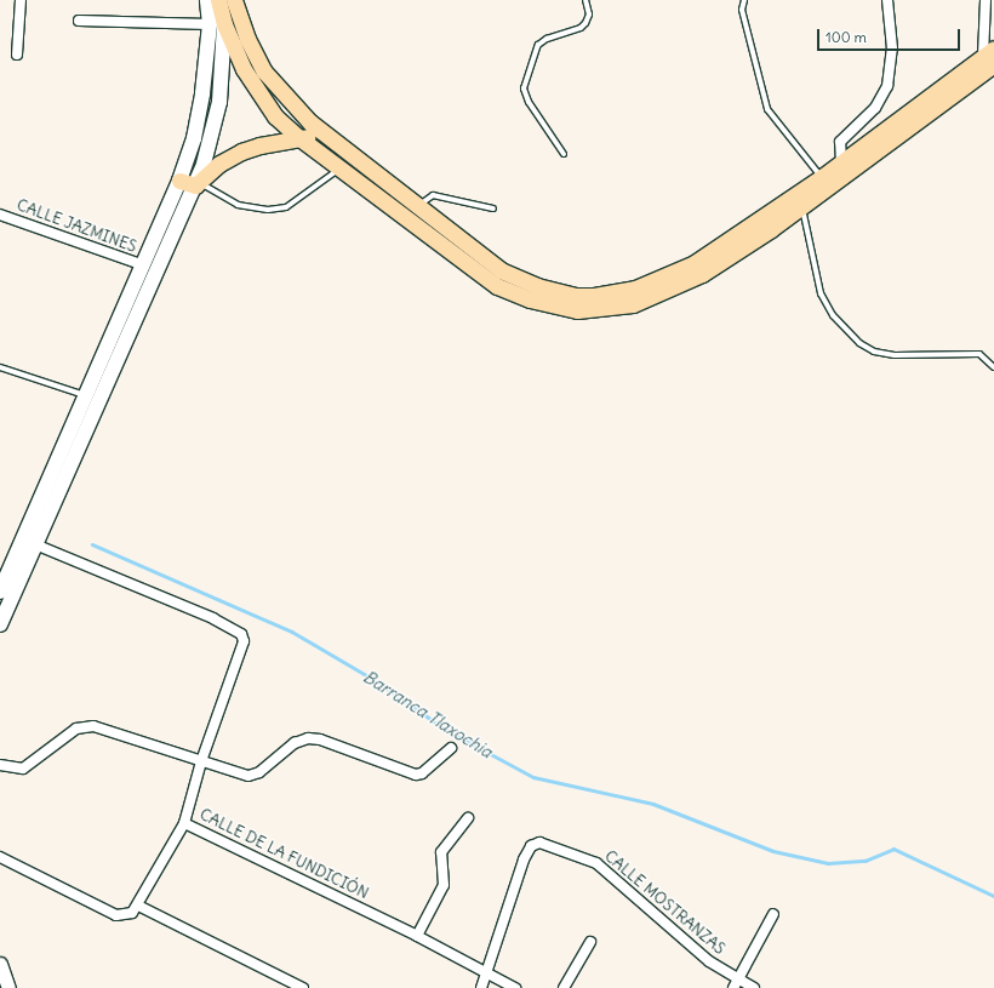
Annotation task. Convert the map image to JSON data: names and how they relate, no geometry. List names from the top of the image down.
{
  "streets": {
    "street": ["CALLE JAZMINES", "CALLE DE LA FUNDICIÓN", "CALLE MOSTRANZAS"]
  },
  "crossings": [
    ["CALLE DE LA FUNDICIÓN", "CALLE MOSTRANZAS"]
  ],
  "water": ["Barranca Tlaxochia"],
  "scale_bar": "100 m"
}
